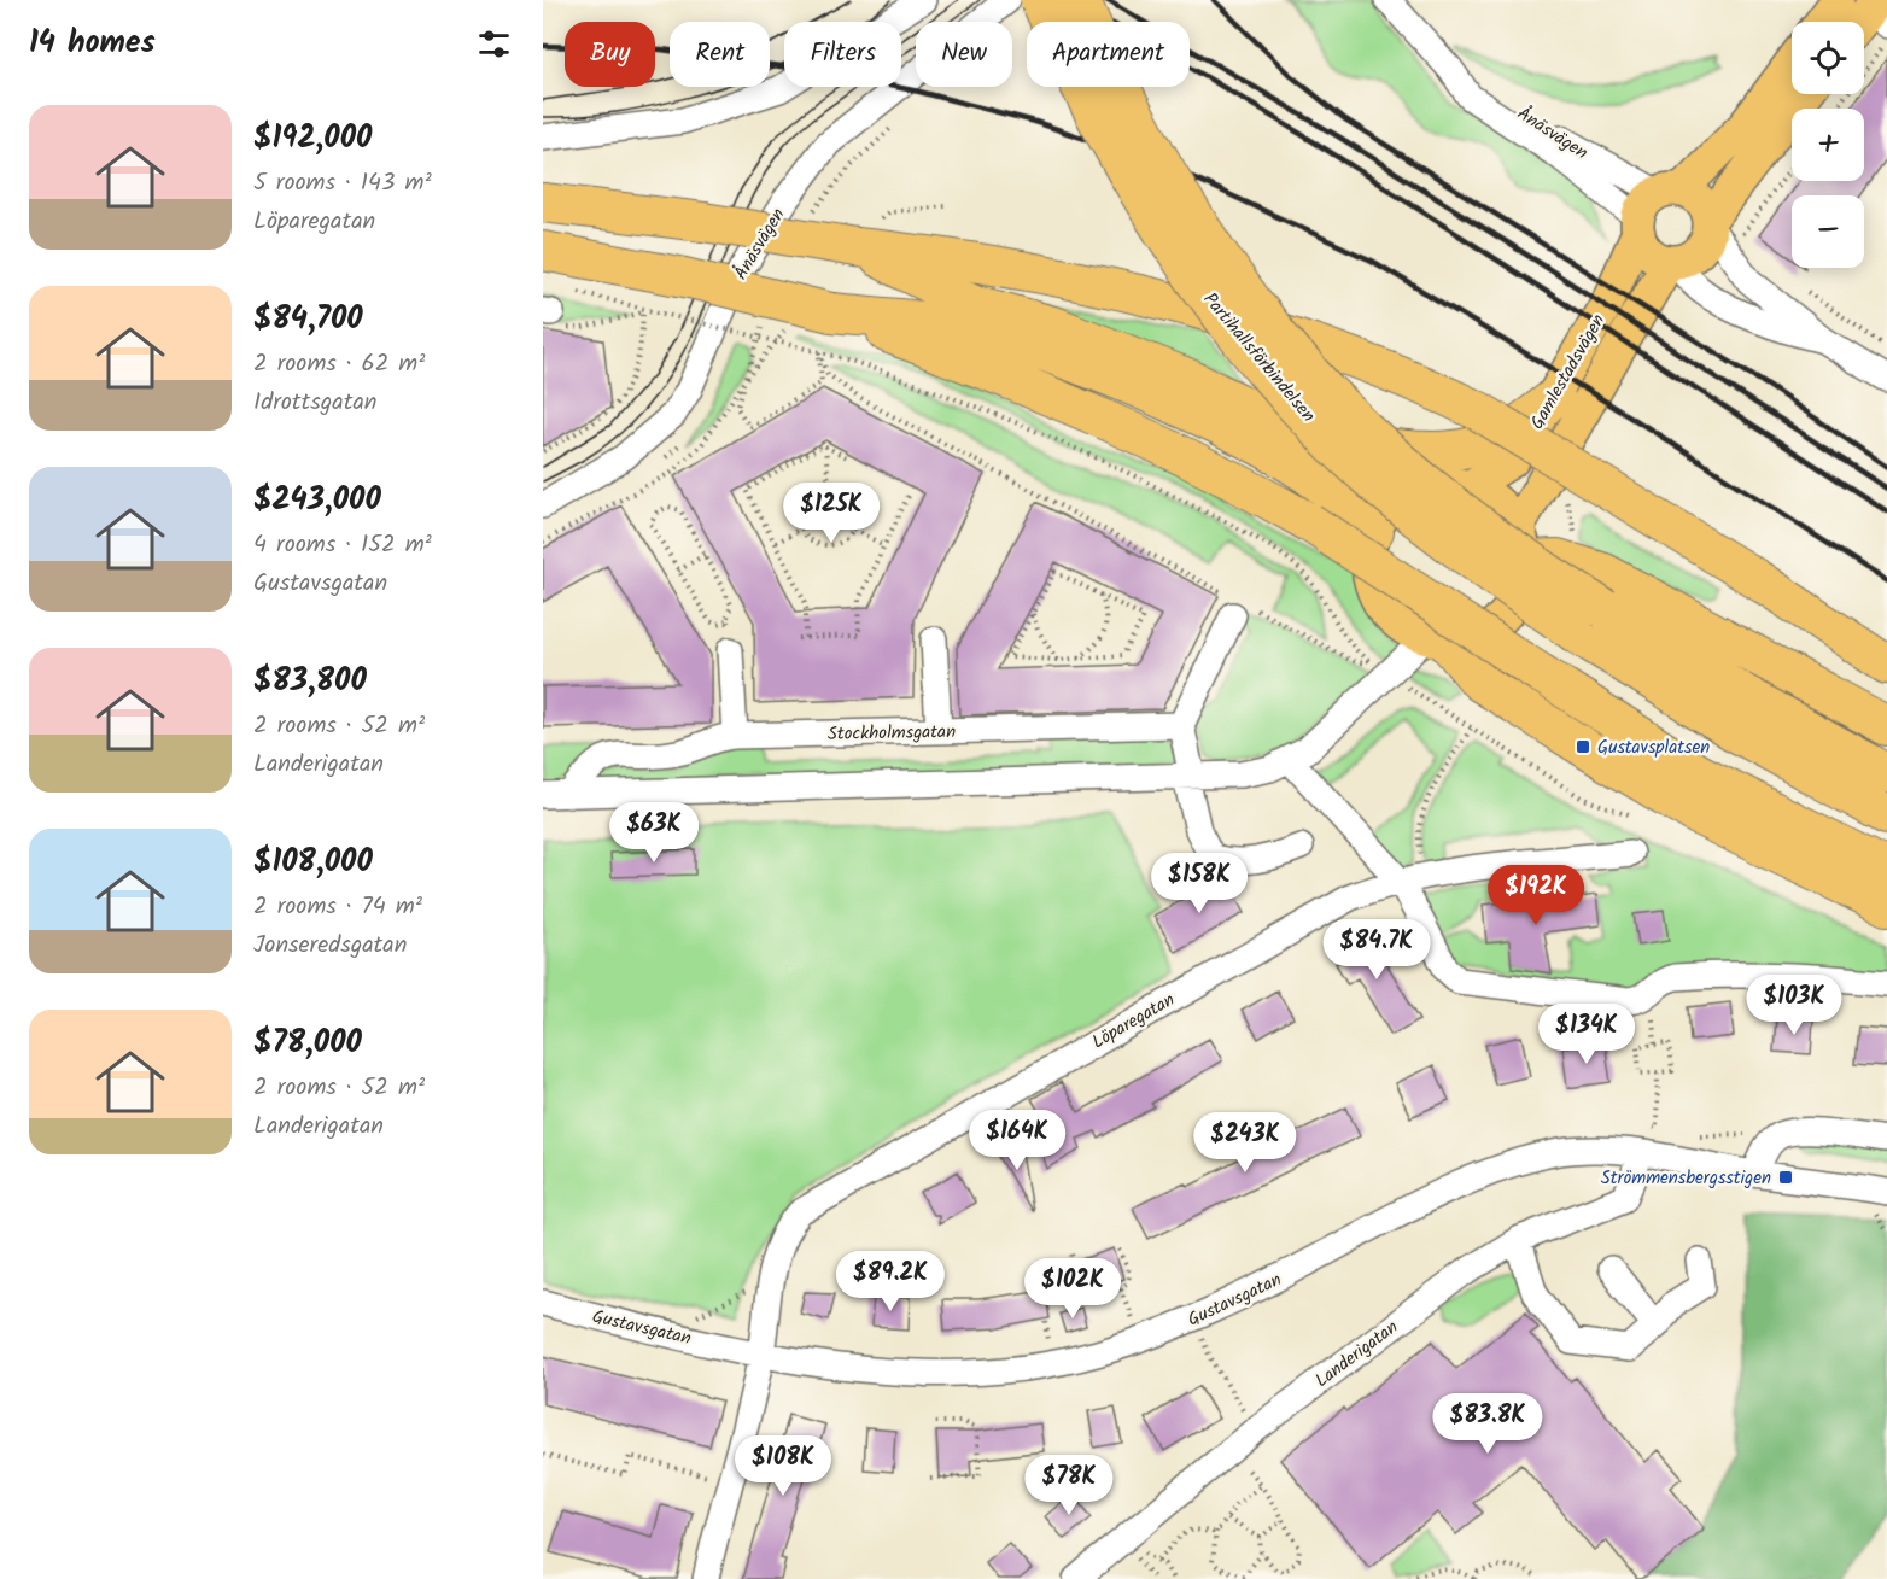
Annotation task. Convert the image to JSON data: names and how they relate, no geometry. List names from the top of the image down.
{
  "streets": {
    "highway": ["Partihallsförbindelsen"],
    "main road": ["Gamlestadsvägen"],
    "street": [
      "Ånäsvägen",
      "Stockholmsgatan",
      "Löparegatan",
      "Gustavsgatan",
      "Landerigatan"
    ]
  },
  "crossings": [
    ["Ånäsvägen", "Gamlestadsvägen"],
    ["Löparegatan", "Gustavsgatan"],
    ["Gustavsgatan", "Landerigatan"]
  ],
  "places": {
    "transit": ["Gustavsplatsen", "Strömmensbergsstigen"]
  },
  "page": {
    "heading": "14 homes",
    "map_buttons": ["+", "−"],
    "chip": [
      "Buy",
      "Rent",
      "Filters",
      "New",
      "Apartment"
    ],
    "list": [
      {
        "name": "$192,000",
        "note": "5 rooms · 143 m² · Löparegatan"
      },
      {
        "name": "$84,700",
        "note": "2 rooms · 62 m² · Idrottsgatan"
      },
      {
        "name": "$243,000",
        "note": "4 rooms · 152 m² · Gustavsgatan"
      },
      {
        "name": "$83,800",
        "note": "2 rooms · 52 m² · Landerigatan"
      },
      {
        "name": "$108,000",
        "note": "2 rooms · 74 m² · Jonseredsgatan"
      },
      {
        "name": "$78,000",
        "note": "2 rooms · 52 m² · Landerigatan"
      }
    ],
    "price": [
      "$125K",
      "$63K",
      "$158K",
      "$192K",
      "$84.7K",
      "$103K",
      "$134K",
      "$164K",
      "$243K",
      "$89.2K",
      "$102K",
      "$83.8K",
      "$108K",
      "$78K"
    ]
  }
}
